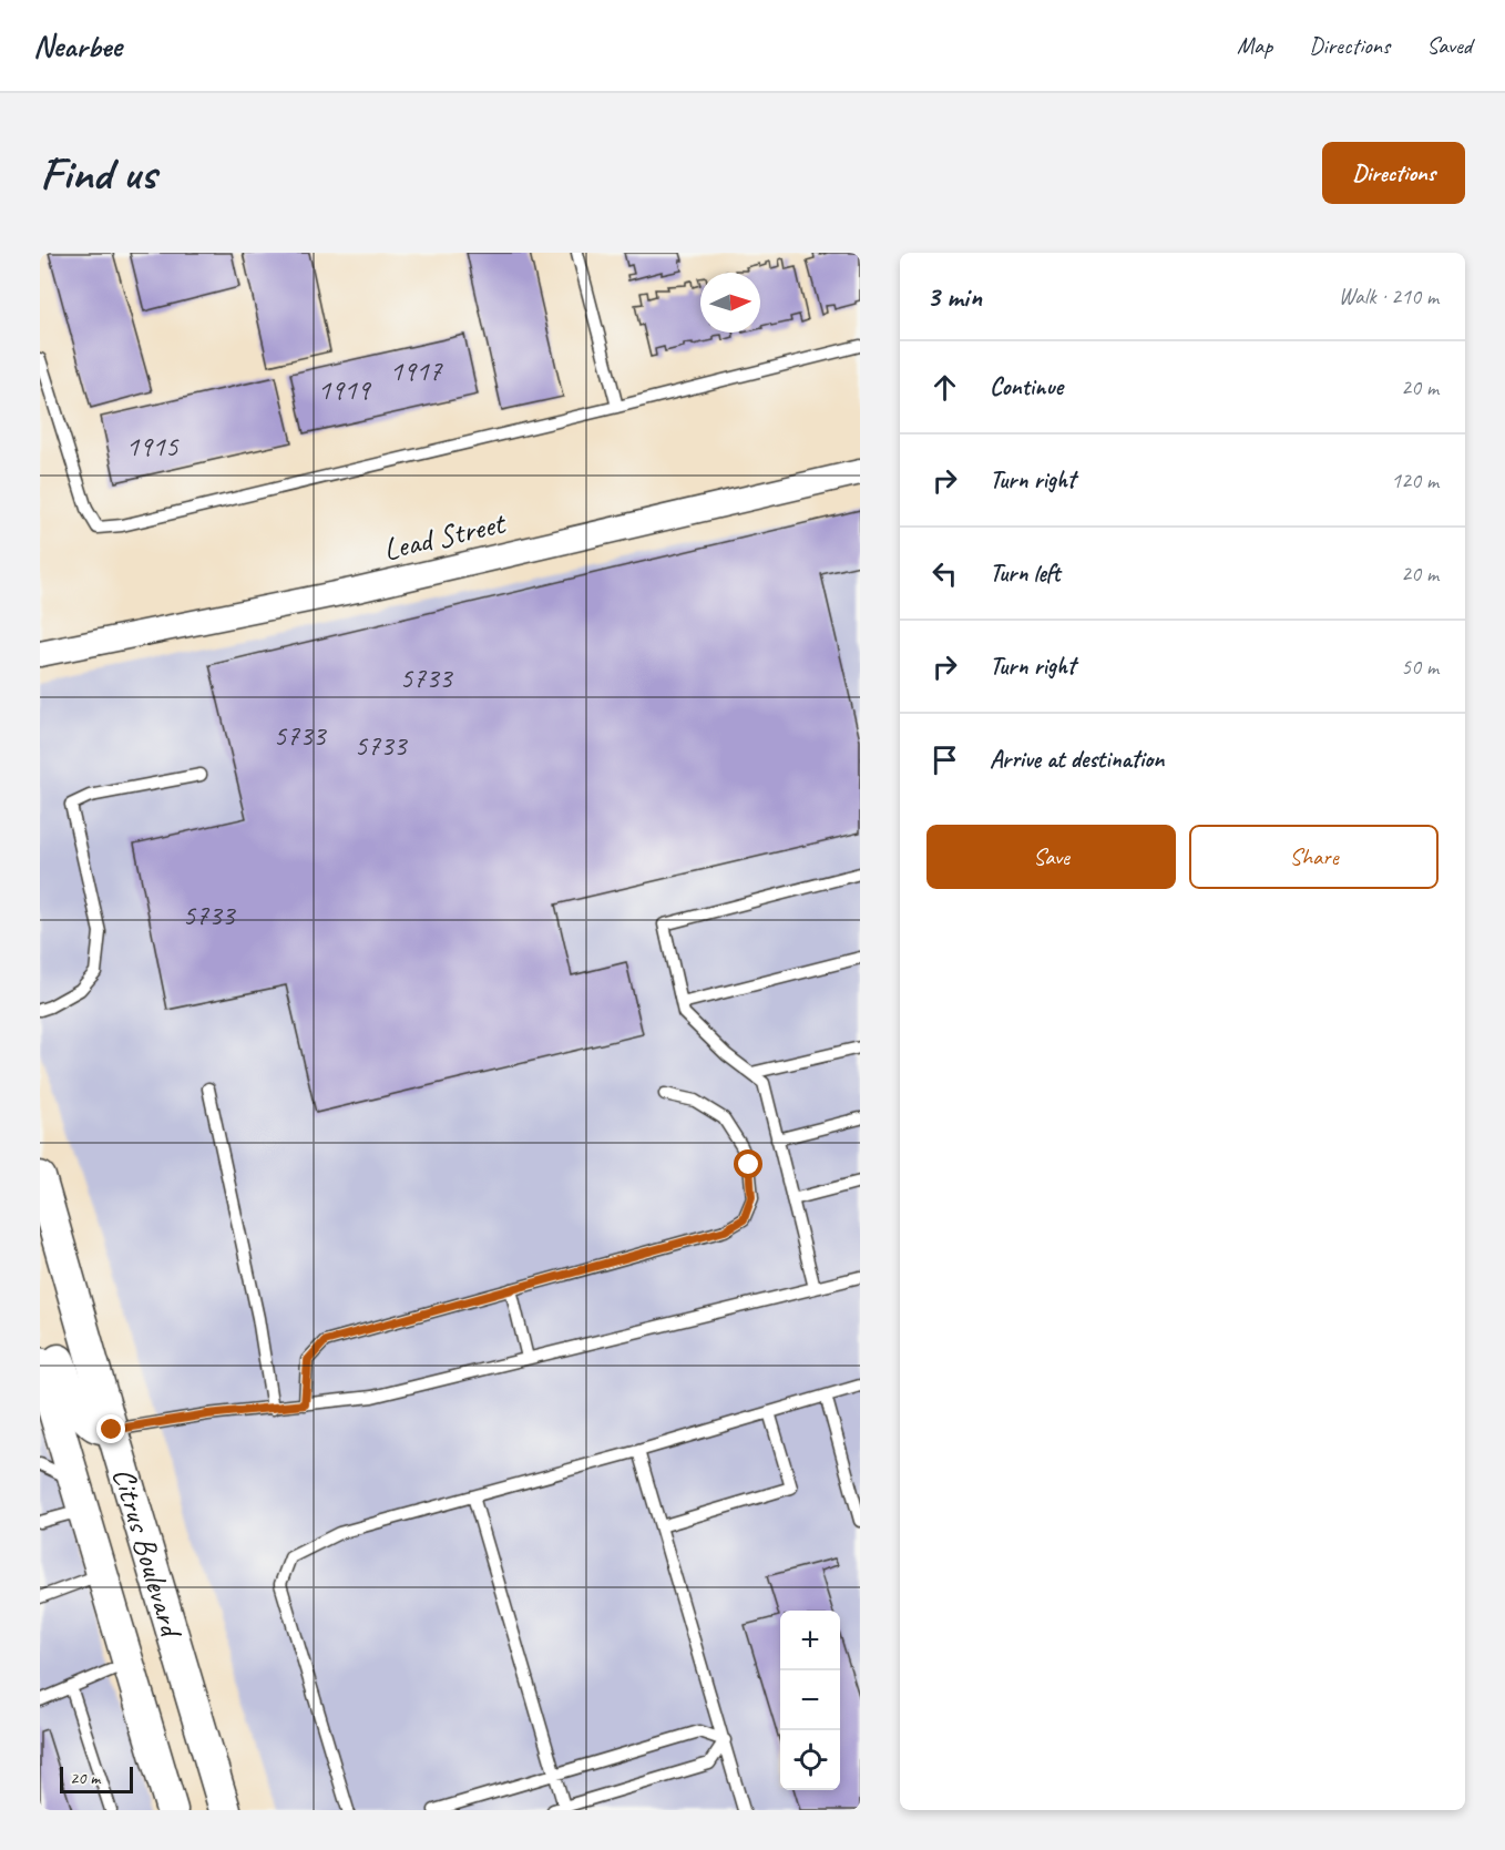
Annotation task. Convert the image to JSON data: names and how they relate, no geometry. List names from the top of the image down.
{
  "streets": {
    "street": ["Lead Street", "Citrus Boulevard"]
  },
  "house_numbers": [
    "1917",
    "1919",
    "1915",
    "5733",
    "5733",
    "5733",
    "5733"
  ],
  "scale_bar": "20 m",
  "north": "right",
  "page": {
    "header": "Nearbee",
    "nav": ["Map", "Directions", "Saved"],
    "buttons": [
      "Directions",
      ["Save", "Share"]
    ],
    "title": "Find us",
    "heading": ["3 min", "Walk · 210 m"],
    "list": [
      ["Continue", "20 m"],
      ["Turn right", "120 m"],
      ["Turn left", "20 m"],
      ["Turn right", "50 m"],
      "Arrive at destination"
    ],
    "map_buttons": ["+", "−"],
    "scale": "20 m"
  }
}
